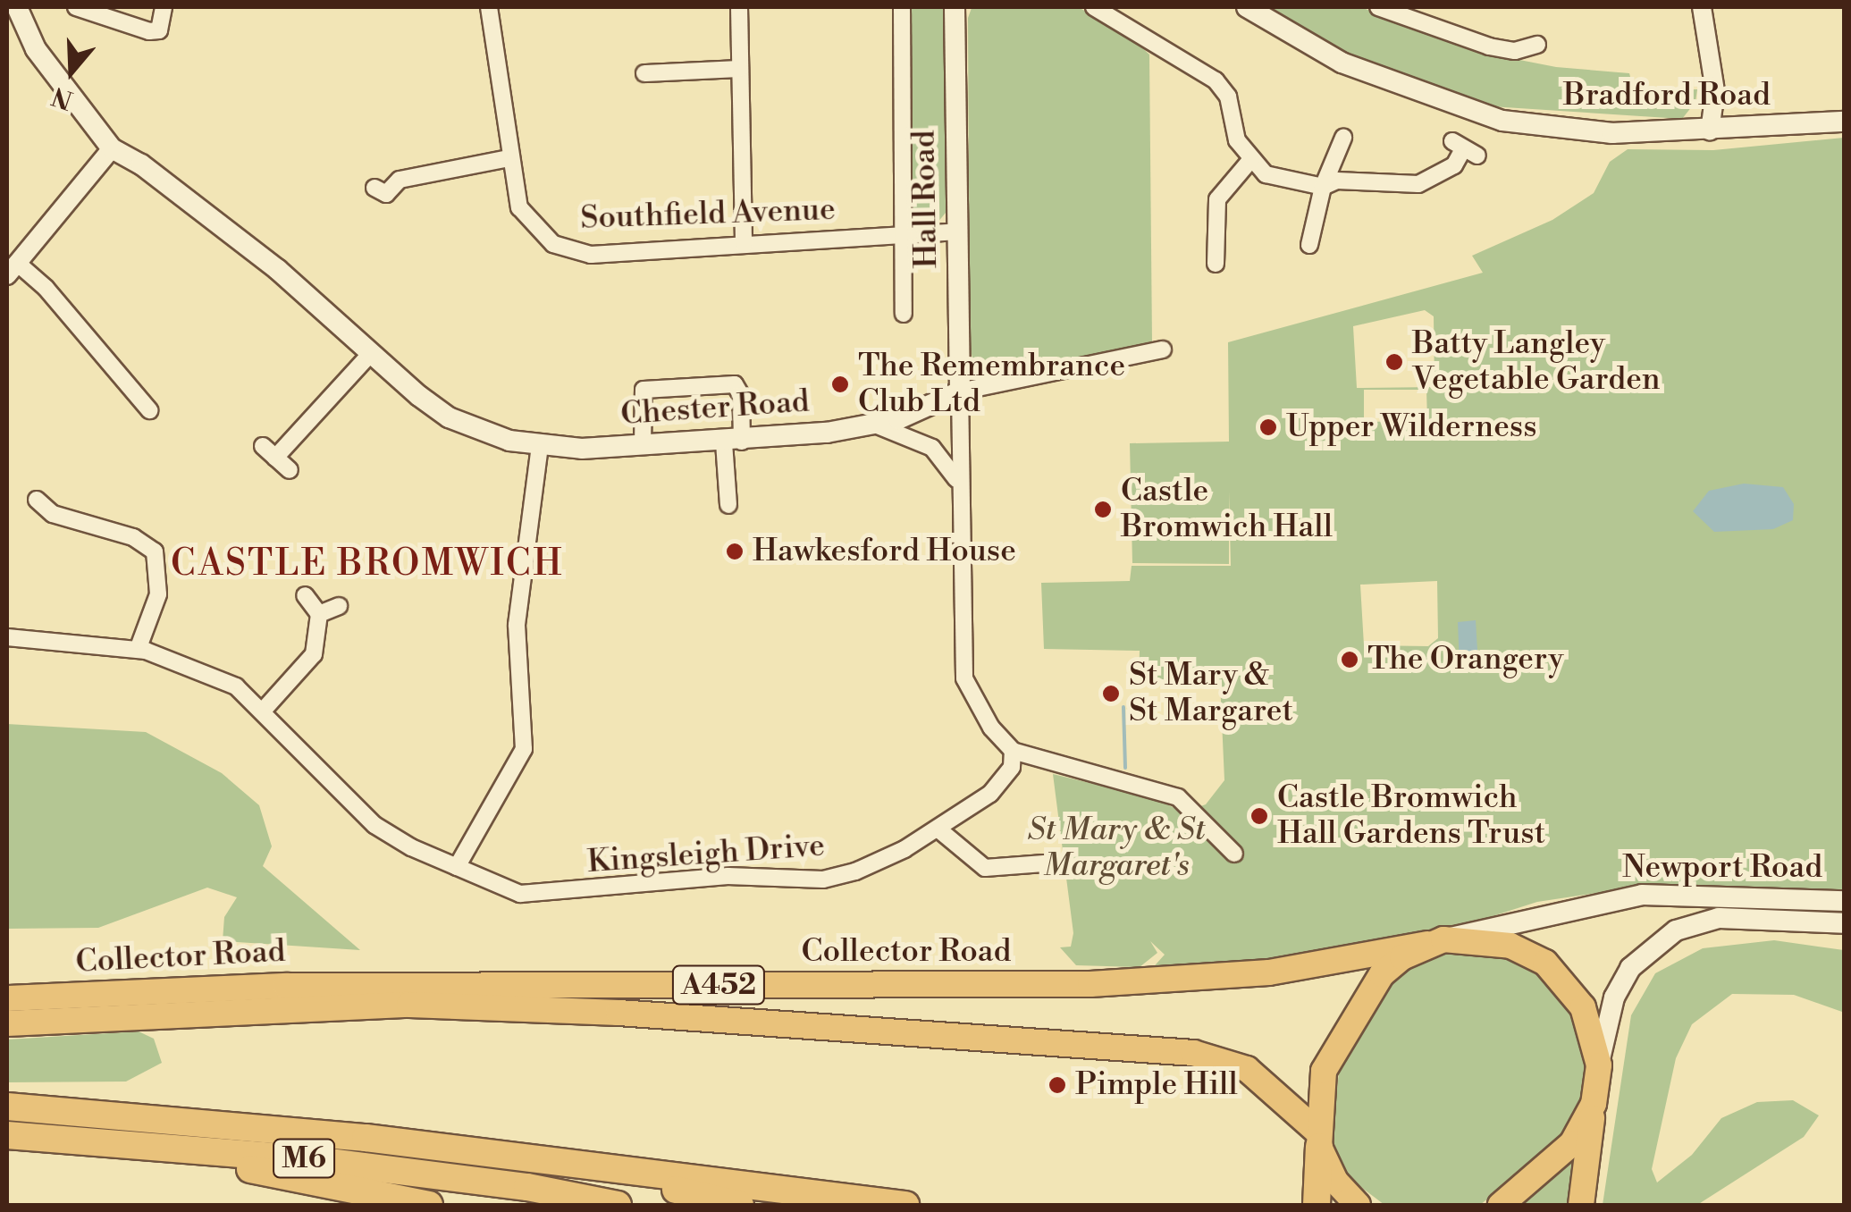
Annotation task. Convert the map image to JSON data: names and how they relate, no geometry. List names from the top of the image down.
{
  "streets": {
    "highway": ["Collector Road", "A452", "M6"],
    "main road": [
      "Bradford Road",
      "Hall Road",
      "Chester Road",
      "Newport Road"
    ],
    "street": ["Southfield Avenue", "Kingsleigh Drive"]
  },
  "crossings": [
    ["Hall Road", "Southfield Avenue"],
    ["Hall Road", "Chester Road"],
    ["Newport Road", "Collector Road"]
  ],
  "districts": ["CASTLE BROMWICH"],
  "parks": ["St Mary & St Margaret's"],
  "places": [
    "Batty Langley Vegetable Garden",
    "The Remembrance Club Ltd",
    "Upper Wilderness",
    "Castle Bromwich Hall",
    "Hawkesford House",
    "The Orangery",
    "St Mary & St Margaret",
    "Castle Bromwich Hall Gardens Trust",
    "Pimple Hill"
  ],
  "north": "bottom"
}
